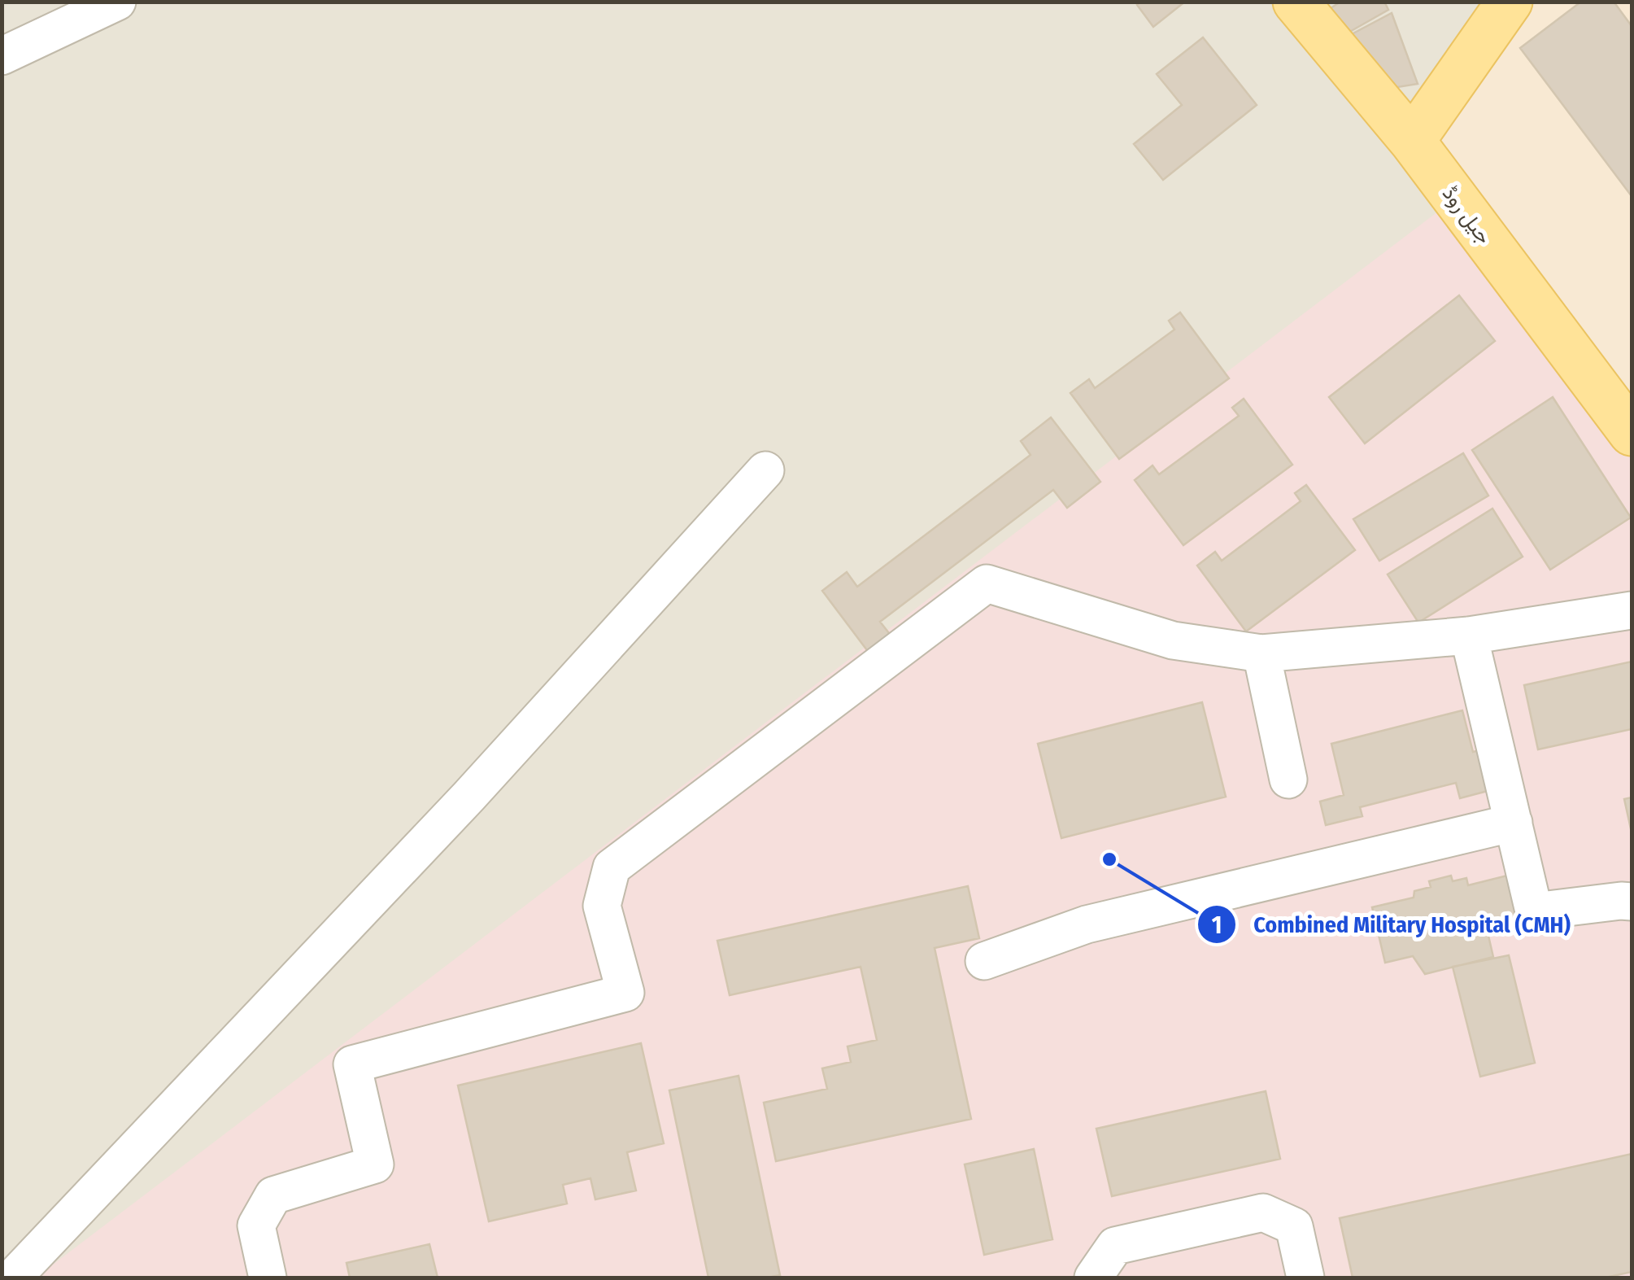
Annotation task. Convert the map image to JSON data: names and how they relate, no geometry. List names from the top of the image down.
{
  "streets": {
    "main road": ["جیل روڈ"]
  },
  "places": ["Combined Military Hospital (CMH)"]
}
